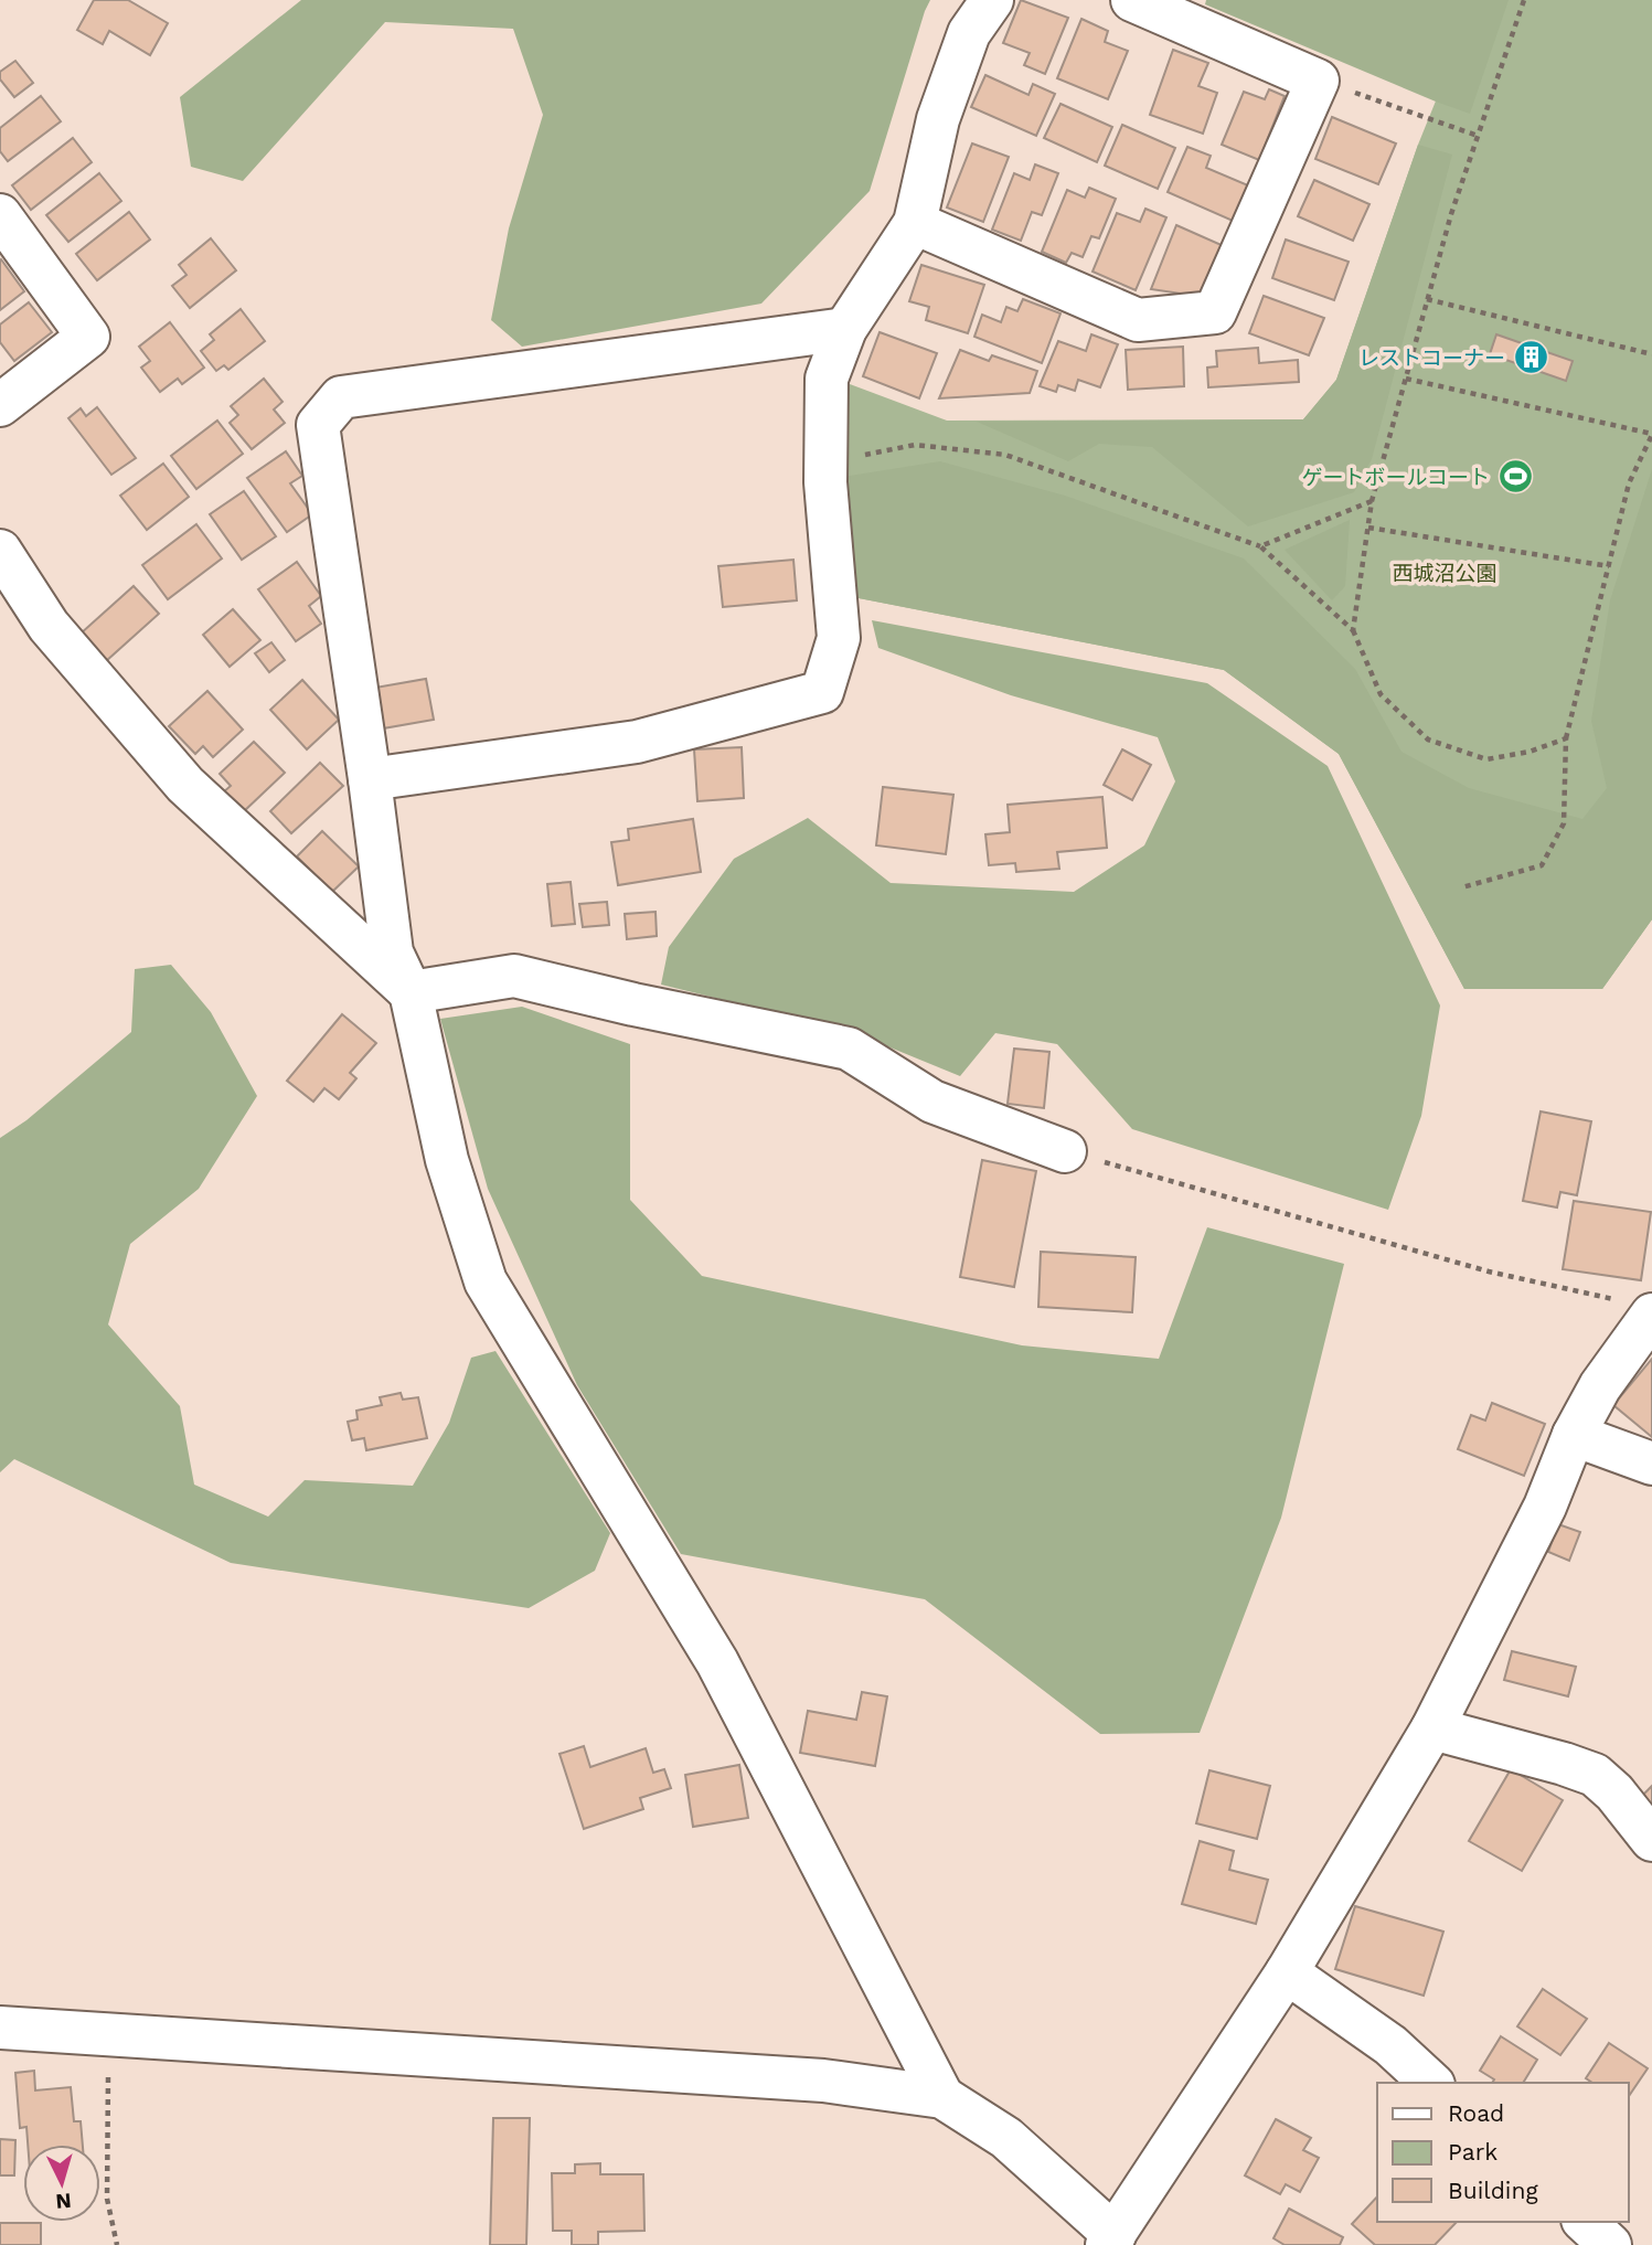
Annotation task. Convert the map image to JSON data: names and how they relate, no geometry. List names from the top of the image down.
{
  "parks": ["西城沼公園"],
  "places": {
    "building": ["レストコーナー"],
    "sports": ["ゲートボールコート"]
  },
  "legend": ["Road", "Park", "Building"],
  "north": "bottom"
}
